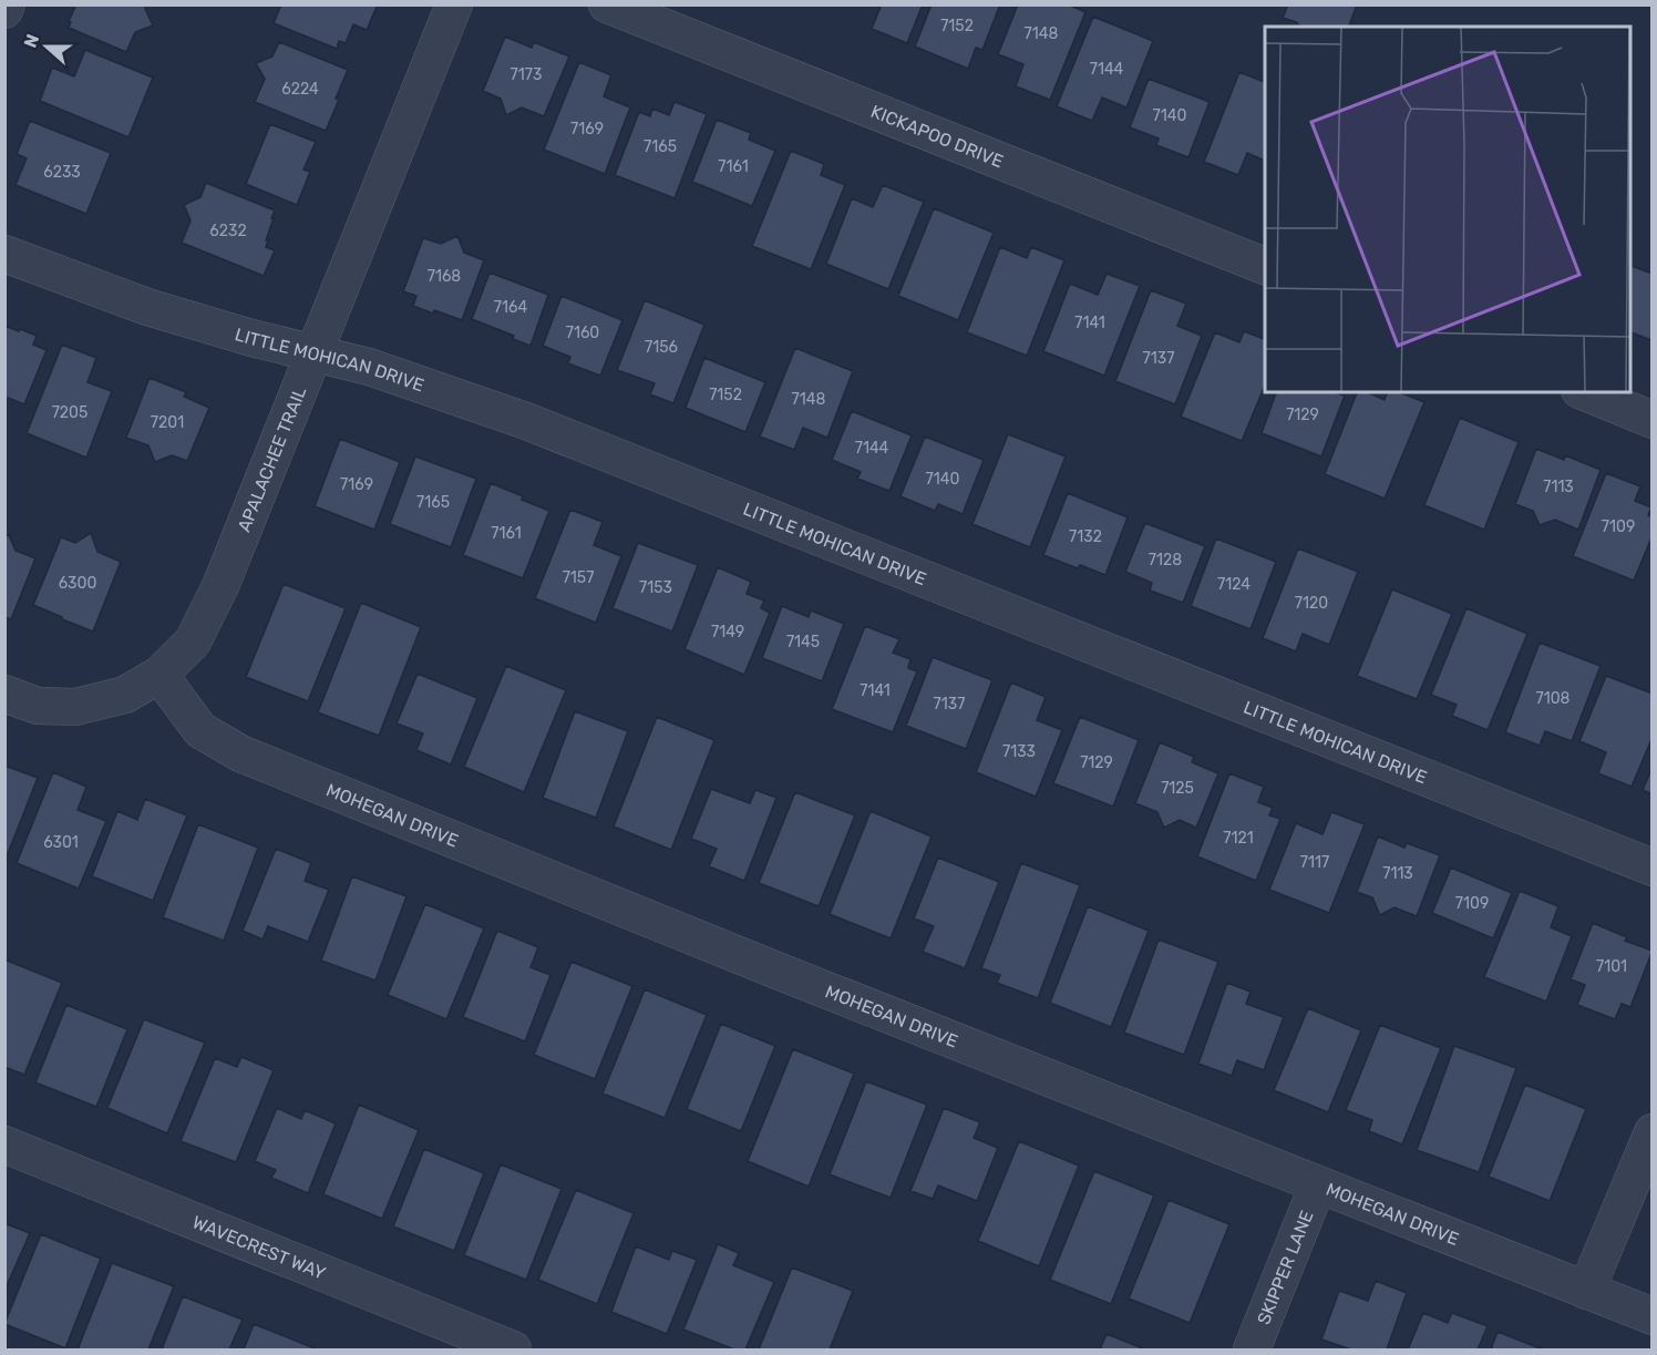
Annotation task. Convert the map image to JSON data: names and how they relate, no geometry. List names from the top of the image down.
{
  "streets": {
    "street": [
      "KICKAPOO DRIVE",
      "LITTLE MOHICAN DRIVE",
      "APALACHEE TRAIL",
      "MOHEGAN DRIVE",
      "WAVECREST WAY",
      "SKIPPER LANE"
    ]
  },
  "crossings": [
    ["LITTLE MOHICAN DRIVE", "APALACHEE TRAIL"],
    ["APALACHEE TRAIL", "MOHEGAN DRIVE"],
    ["MOHEGAN DRIVE", "SKIPPER LANE"]
  ],
  "house_numbers": [
    "7152",
    "7148",
    "7144",
    "7173",
    "6224",
    "7140",
    "7169",
    "7165",
    "7161",
    "6233",
    "6232",
    "7168",
    "7164",
    "7141",
    "7160",
    "7156",
    "7137",
    "7152",
    "7148",
    "7205",
    "7129",
    "7201",
    "7144",
    "7140",
    "7169",
    "7113",
    "7165",
    "7109",
    "7161",
    "7132",
    "7128",
    "7157",
    "6300",
    "7124",
    "7153",
    "7120",
    "7149",
    "7145",
    "7141",
    "7108",
    "7137",
    "7133",
    "7129",
    "7125",
    "7121",
    "6301",
    "7117",
    "7113",
    "7109",
    "7101"
  ],
  "north": "left"
}
